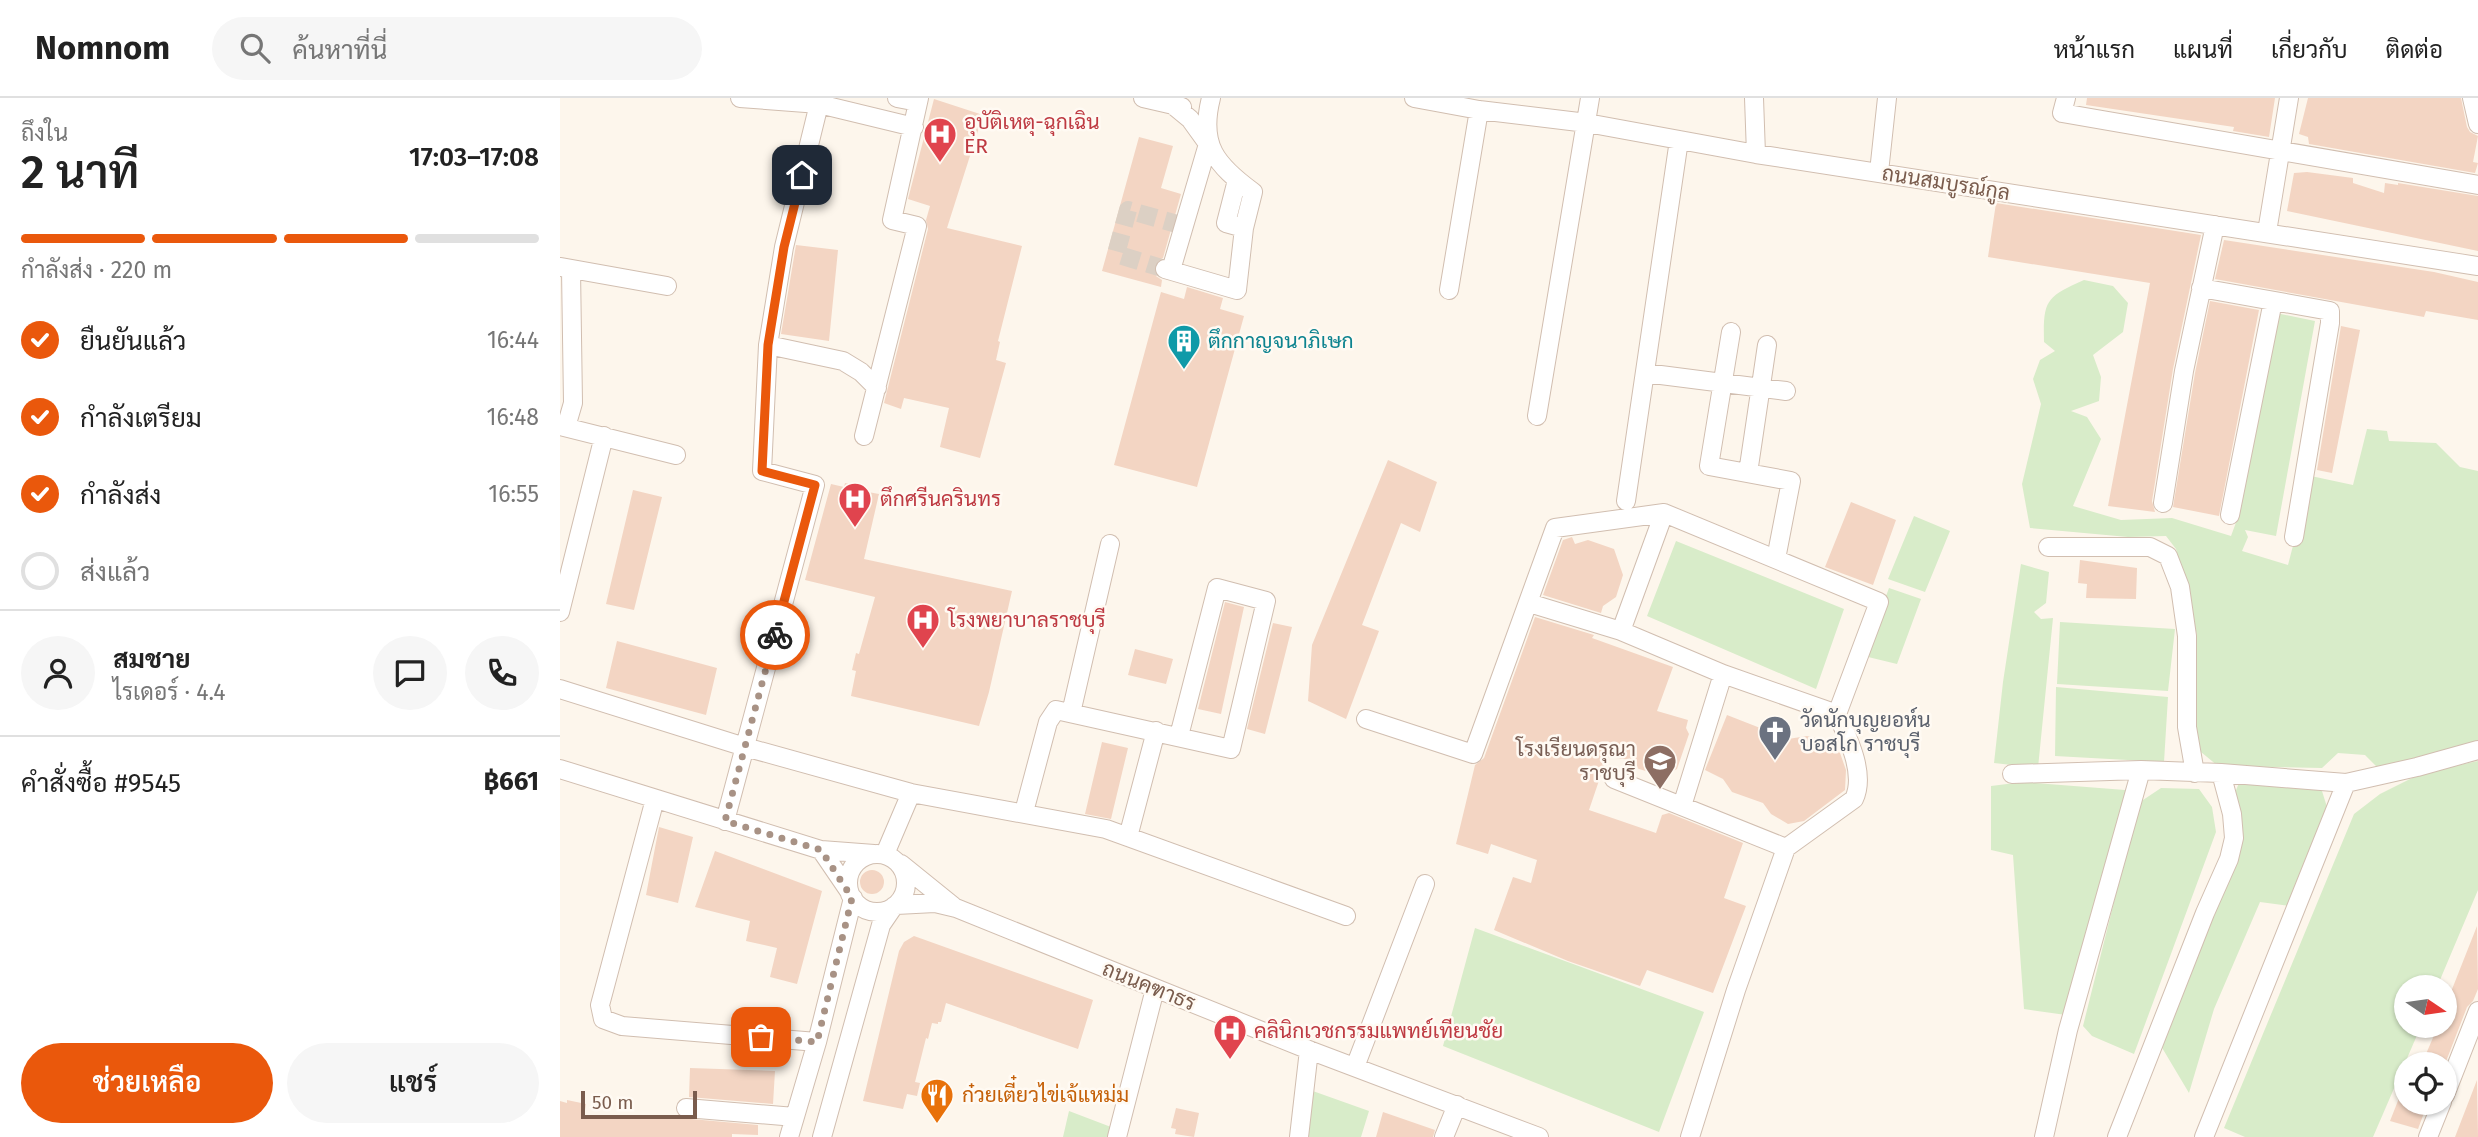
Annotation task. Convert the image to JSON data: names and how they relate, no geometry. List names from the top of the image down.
{
  "streets": {
    "street": ["ถนนสมบูรณ์กูล", "ถนนคฑาธร"]
  },
  "places": {
    "hospital": [
      "อุบัติเหตุ-ฉุกเฉิน ER",
      "ตึกศรีนครินทร",
      "โรงพยาบาลราชบุรี",
      "คลินิกเวชกรรมแพทย์เทียนชัย"
    ],
    "building": ["ตึกกาญจนาภิเษก"],
    "church": ["วัดนักบุญยอห์น บอสโก ราชบุรี"],
    "school or university": ["โรงเรียนดรุณา ราชบุรี"],
    "restaurant": ["ก๋วยเตี๋ยวไข่เจ้แหม่ม"]
  },
  "scale_bar": "50 m",
  "north": "right",
  "page": {
    "header": "Nomnom",
    "search": "ค้นหาที่นี่",
    "nav": [
      "หน้าแรก",
      "แผนที่",
      "เกี่ยวกับ",
      "ติดต่อ"
    ],
    "heading": ["2 นาที", "ถึงใน", "17:03–17:08"],
    "panel": [
      "สมชาย",
      "ไรเดอร์ · 4.4",
      "คำสั่งซื้อ #9545",
      "฿661"
    ],
    "bar": "กำลังส่ง · 220 m",
    "list": [
      ["ยืนยันแล้ว", "16:44"],
      ["กำลังเตรียม", "16:48"],
      ["กำลังส่ง", "16:55"],
      "ส่งแล้ว"
    ],
    "buttons": ["ช่วยเหลือ", "แชร์"],
    "scale": "50 m"
  }
}
